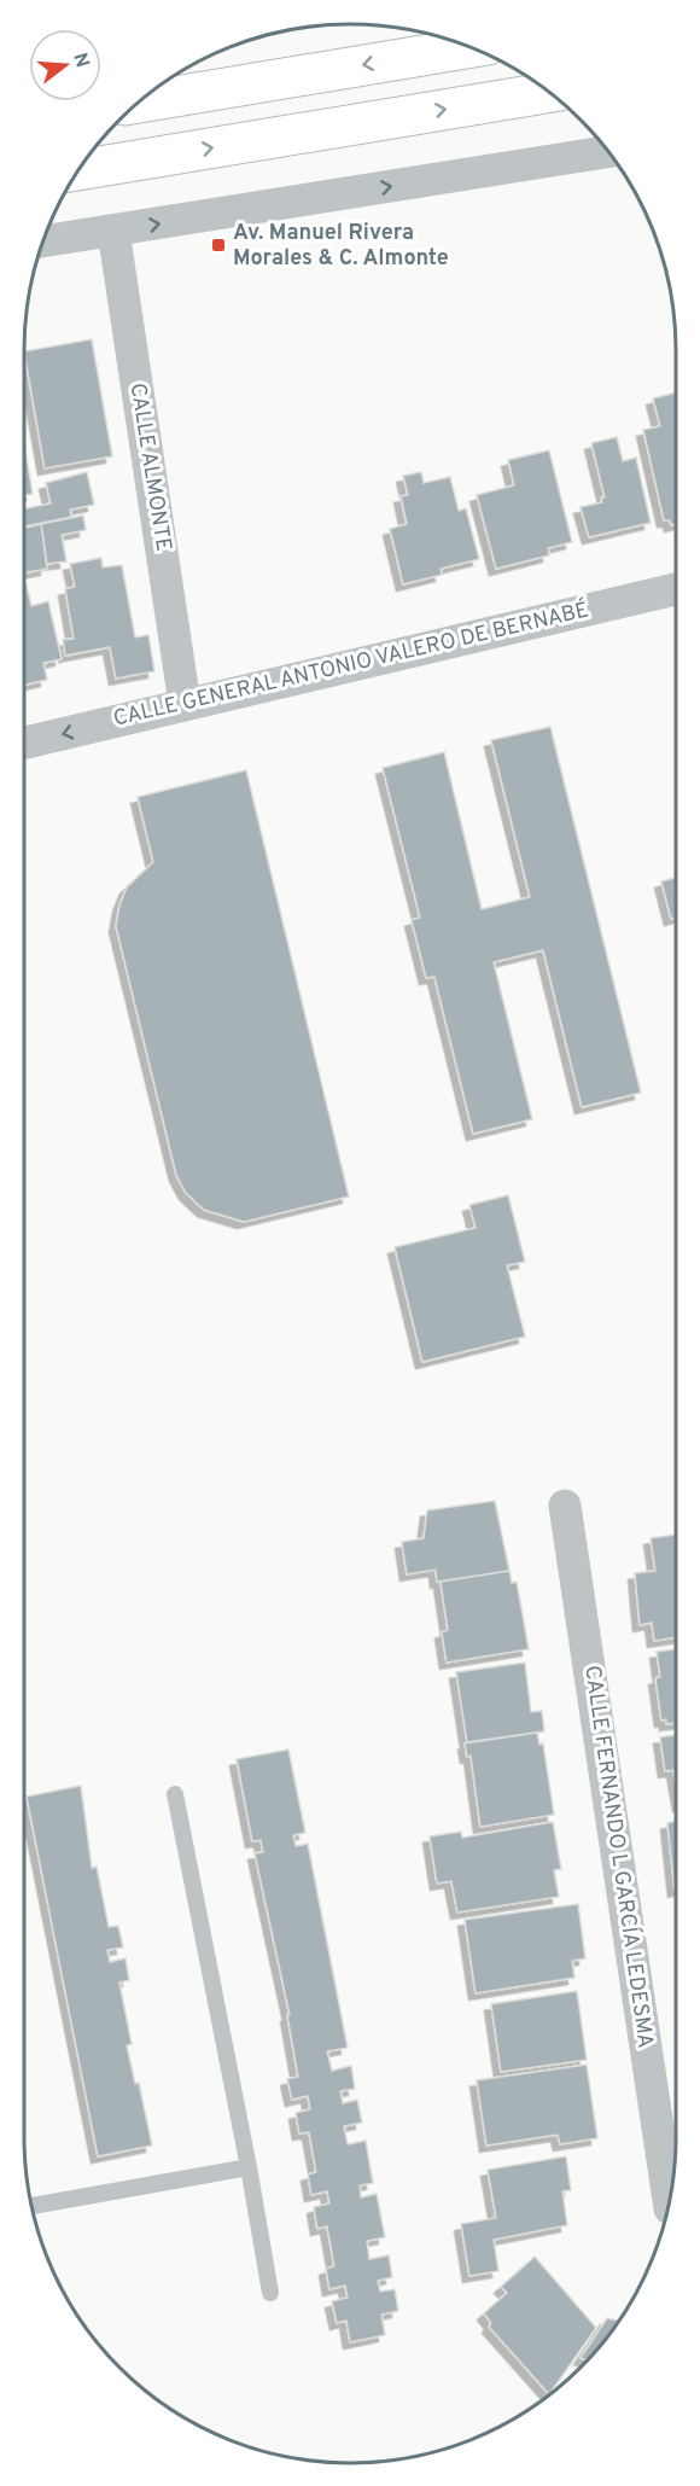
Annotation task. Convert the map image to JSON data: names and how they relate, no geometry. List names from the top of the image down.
{
  "streets": {
    "street": ["CALLE ALMONTE", "CALLE GENERAL ANTONIO VALERO DE BERNABÉ", "CALLE FERNANDO L GARCÍA LEDESMA"]
  },
  "crossings": [
    ["CALLE ALMONTE", "CALLE GENERAL ANTONIO VALERO DE BERNABÉ"]
  ],
  "places": {
    "transit": ["Av. Manuel Rivera Morales & C. Almonte"]
  },
  "north": "right"
}
